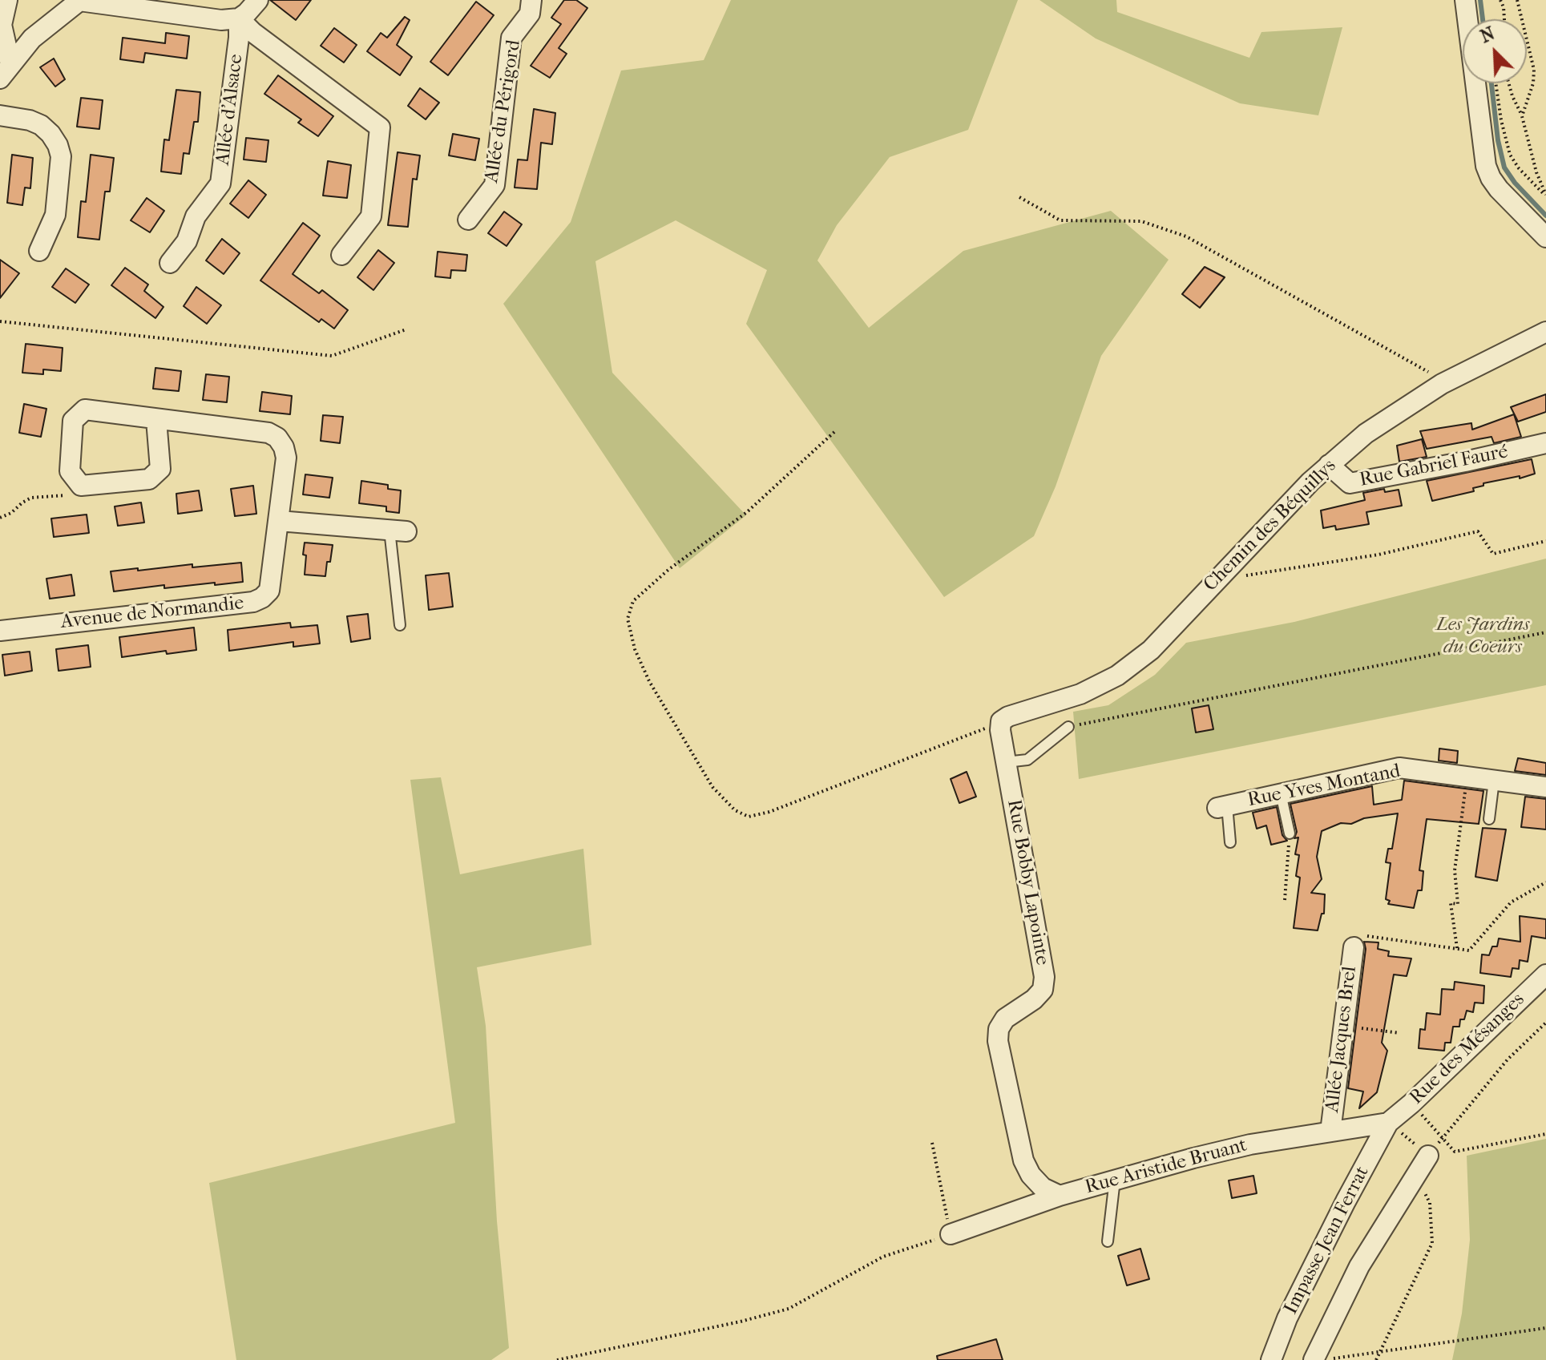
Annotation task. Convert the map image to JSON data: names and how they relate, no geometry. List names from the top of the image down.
{
  "streets": {
    "street": [
      "Allée d'Alsace",
      "Allée du Périgord",
      "Rue Gabriel Fauré",
      "Chemin des Béquillys",
      "Avenue de Normandie",
      "Rue Yves Montand",
      "Rue Bobby Lapointe",
      "Allée Jacques Brel",
      "Rue des Mésanges",
      "Rue Aristide Bruant",
      "Impasse Jean Ferrat"
    ]
  },
  "crossings": [
    ["Rue Gabriel Fauré", "Chemin des Béquillys"],
    ["Chemin des Béquillys", "Rue Bobby Lapointe"],
    ["Rue Bobby Lapointe", "Rue Aristide Bruant"],
    ["Allée Jacques Brel", "Rue Aristide Bruant"],
    ["Rue des Mésanges", "Rue Aristide Bruant"],
    ["Rue des Mésanges", "Impasse Jean Ferrat"],
    ["Rue Aristide Bruant", "Impasse Jean Ferrat"]
  ],
  "parks": ["Les Jardins du Coeurs"],
  "north": "top left"
}
